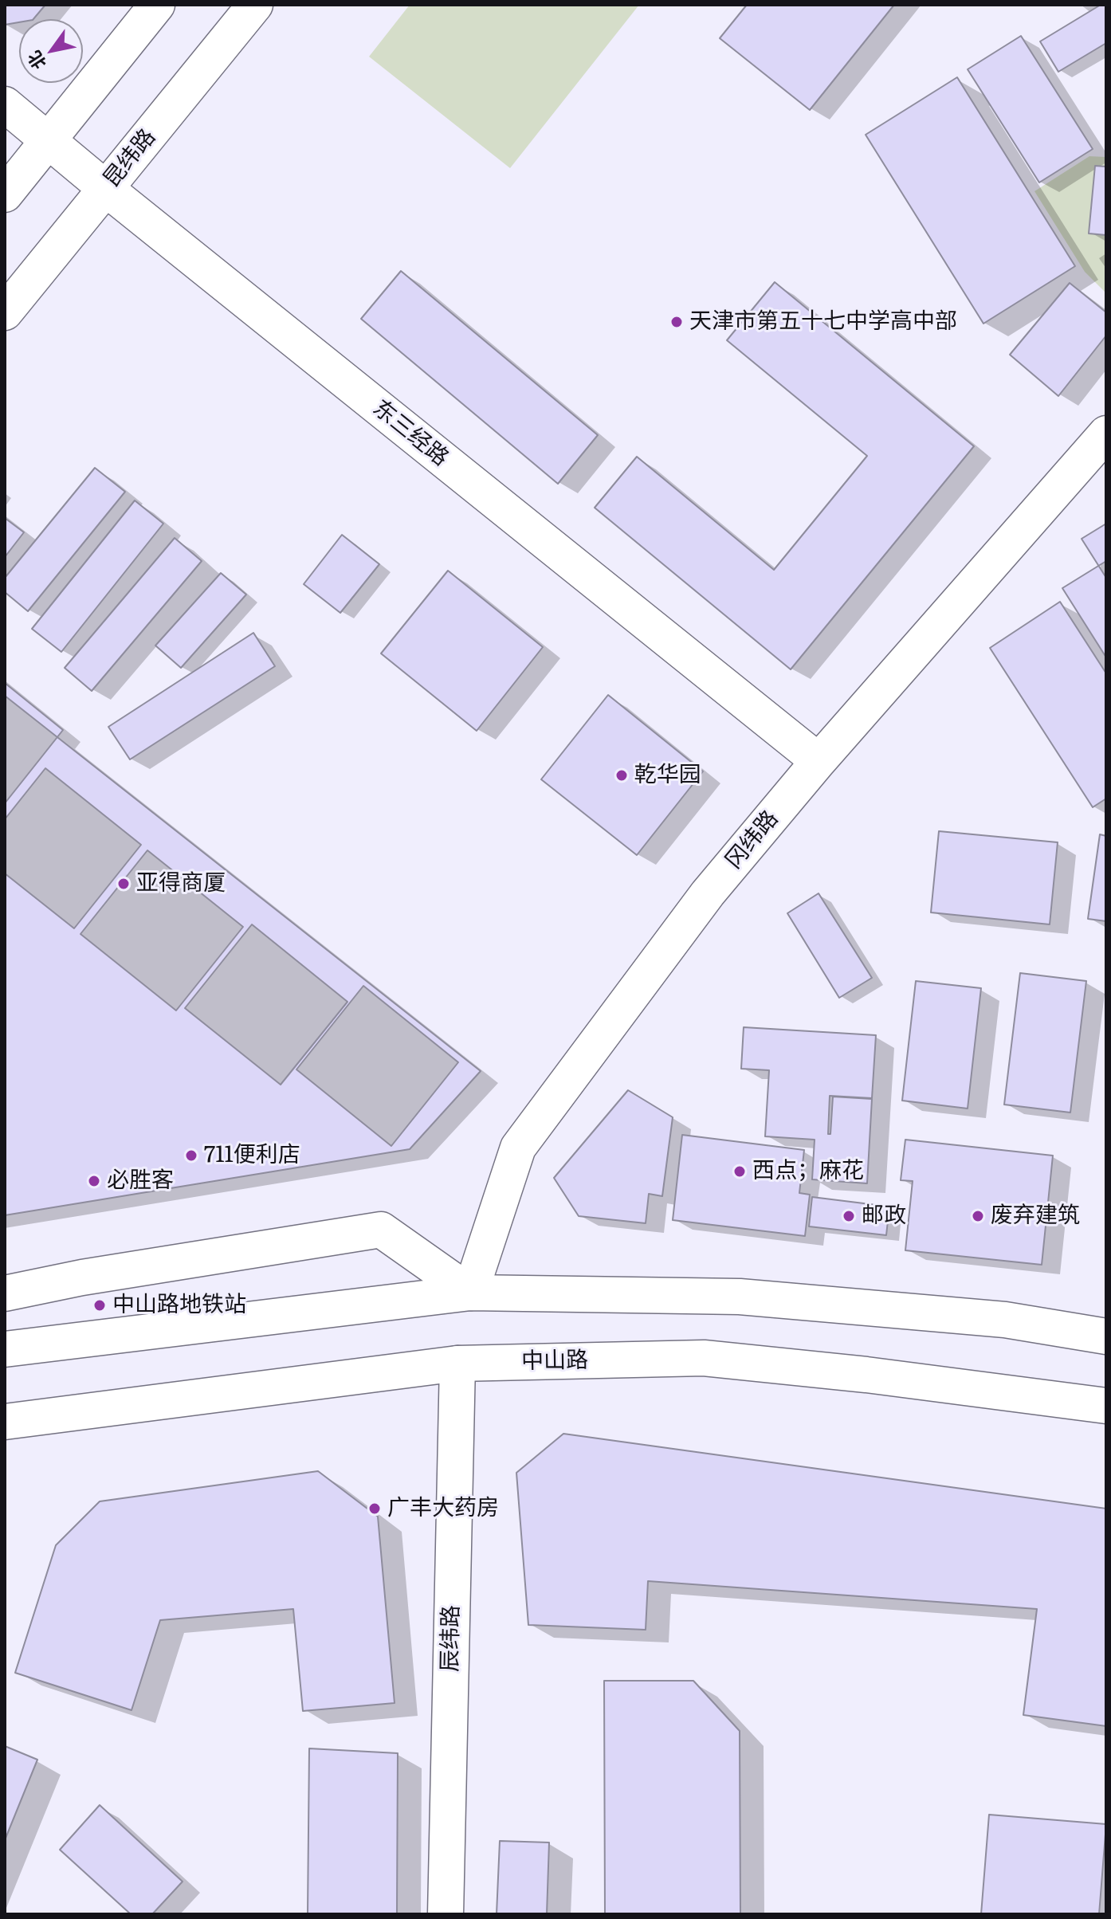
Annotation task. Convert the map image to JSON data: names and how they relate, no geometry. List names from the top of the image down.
{
  "streets": {
    "main road": [
      "昆纬路",
      "东三经路",
      "冈纬路",
      "中山路",
      "辰纬路"
    ]
  },
  "crossings": [
    ["昆纬路", "东三经路"],
    ["东三经路", "冈纬路"],
    ["中山路", "辰纬路"]
  ],
  "places": [
    "天津市第五十七中学高中部",
    "乾华园",
    "亚得商厦",
    "711便利店",
    "西点；麻花",
    "必胜客",
    "邮政",
    "废弃建筑",
    "中山路地铁站",
    "广丰大药房"
  ],
  "north": "bottom left"
}
